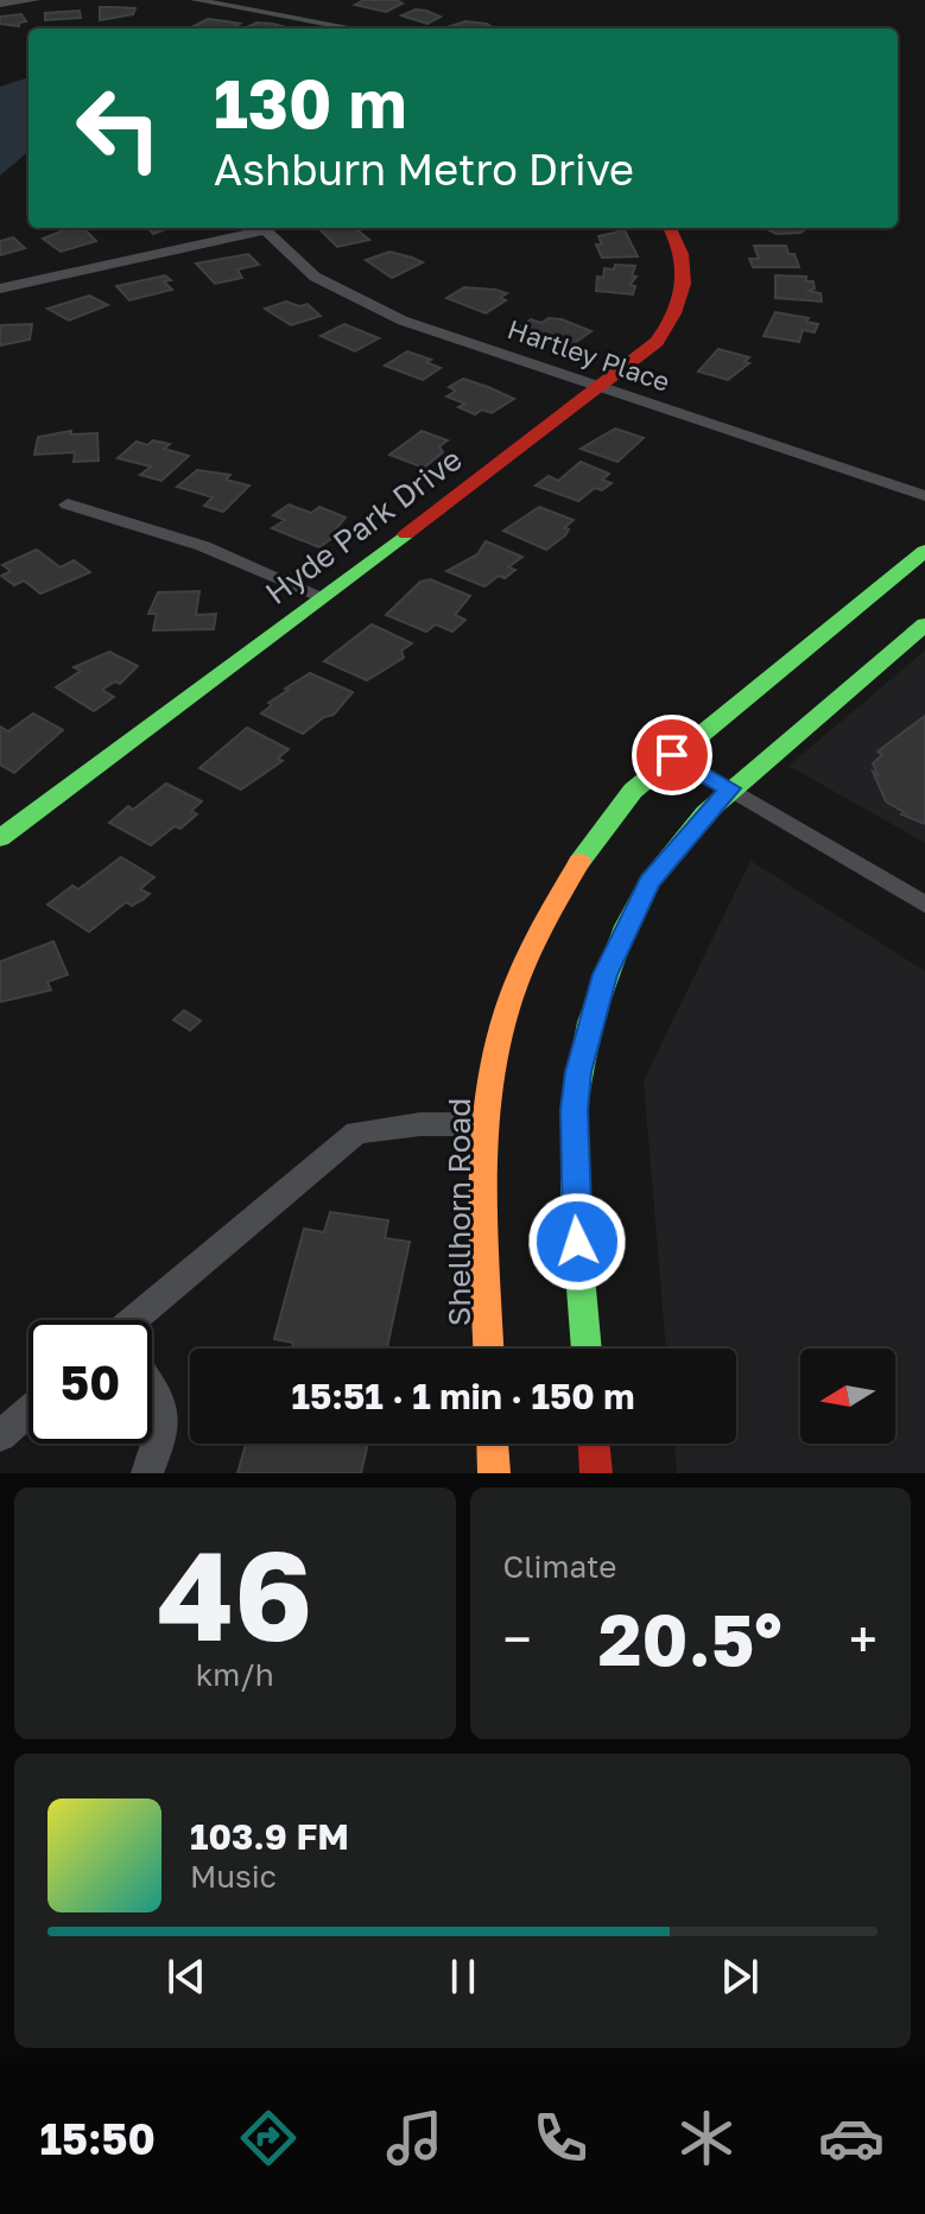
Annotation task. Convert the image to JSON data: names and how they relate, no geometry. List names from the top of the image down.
{
  "streets": {
    "main road": ["Hyde Park Drive", "Shellhorn Road"],
    "street": ["Hartley Place"]
  },
  "crossings": [
    ["Hartley Place", "Hyde Park Drive"]
  ],
  "north": "left",
  "page": {
    "turn": ["130 m", "Ashburn Metro Drive"],
    "limit": "50",
    "trip": "15:51 · 1 min · 150 m",
    "tile": [
      ["46", "km/h"],
      "Climate"
    ],
    "heat": ["−", "20.5°", "+"],
    "song": ["103.9 FM", "Music"],
    "tabs": "15:50"
  }
}
